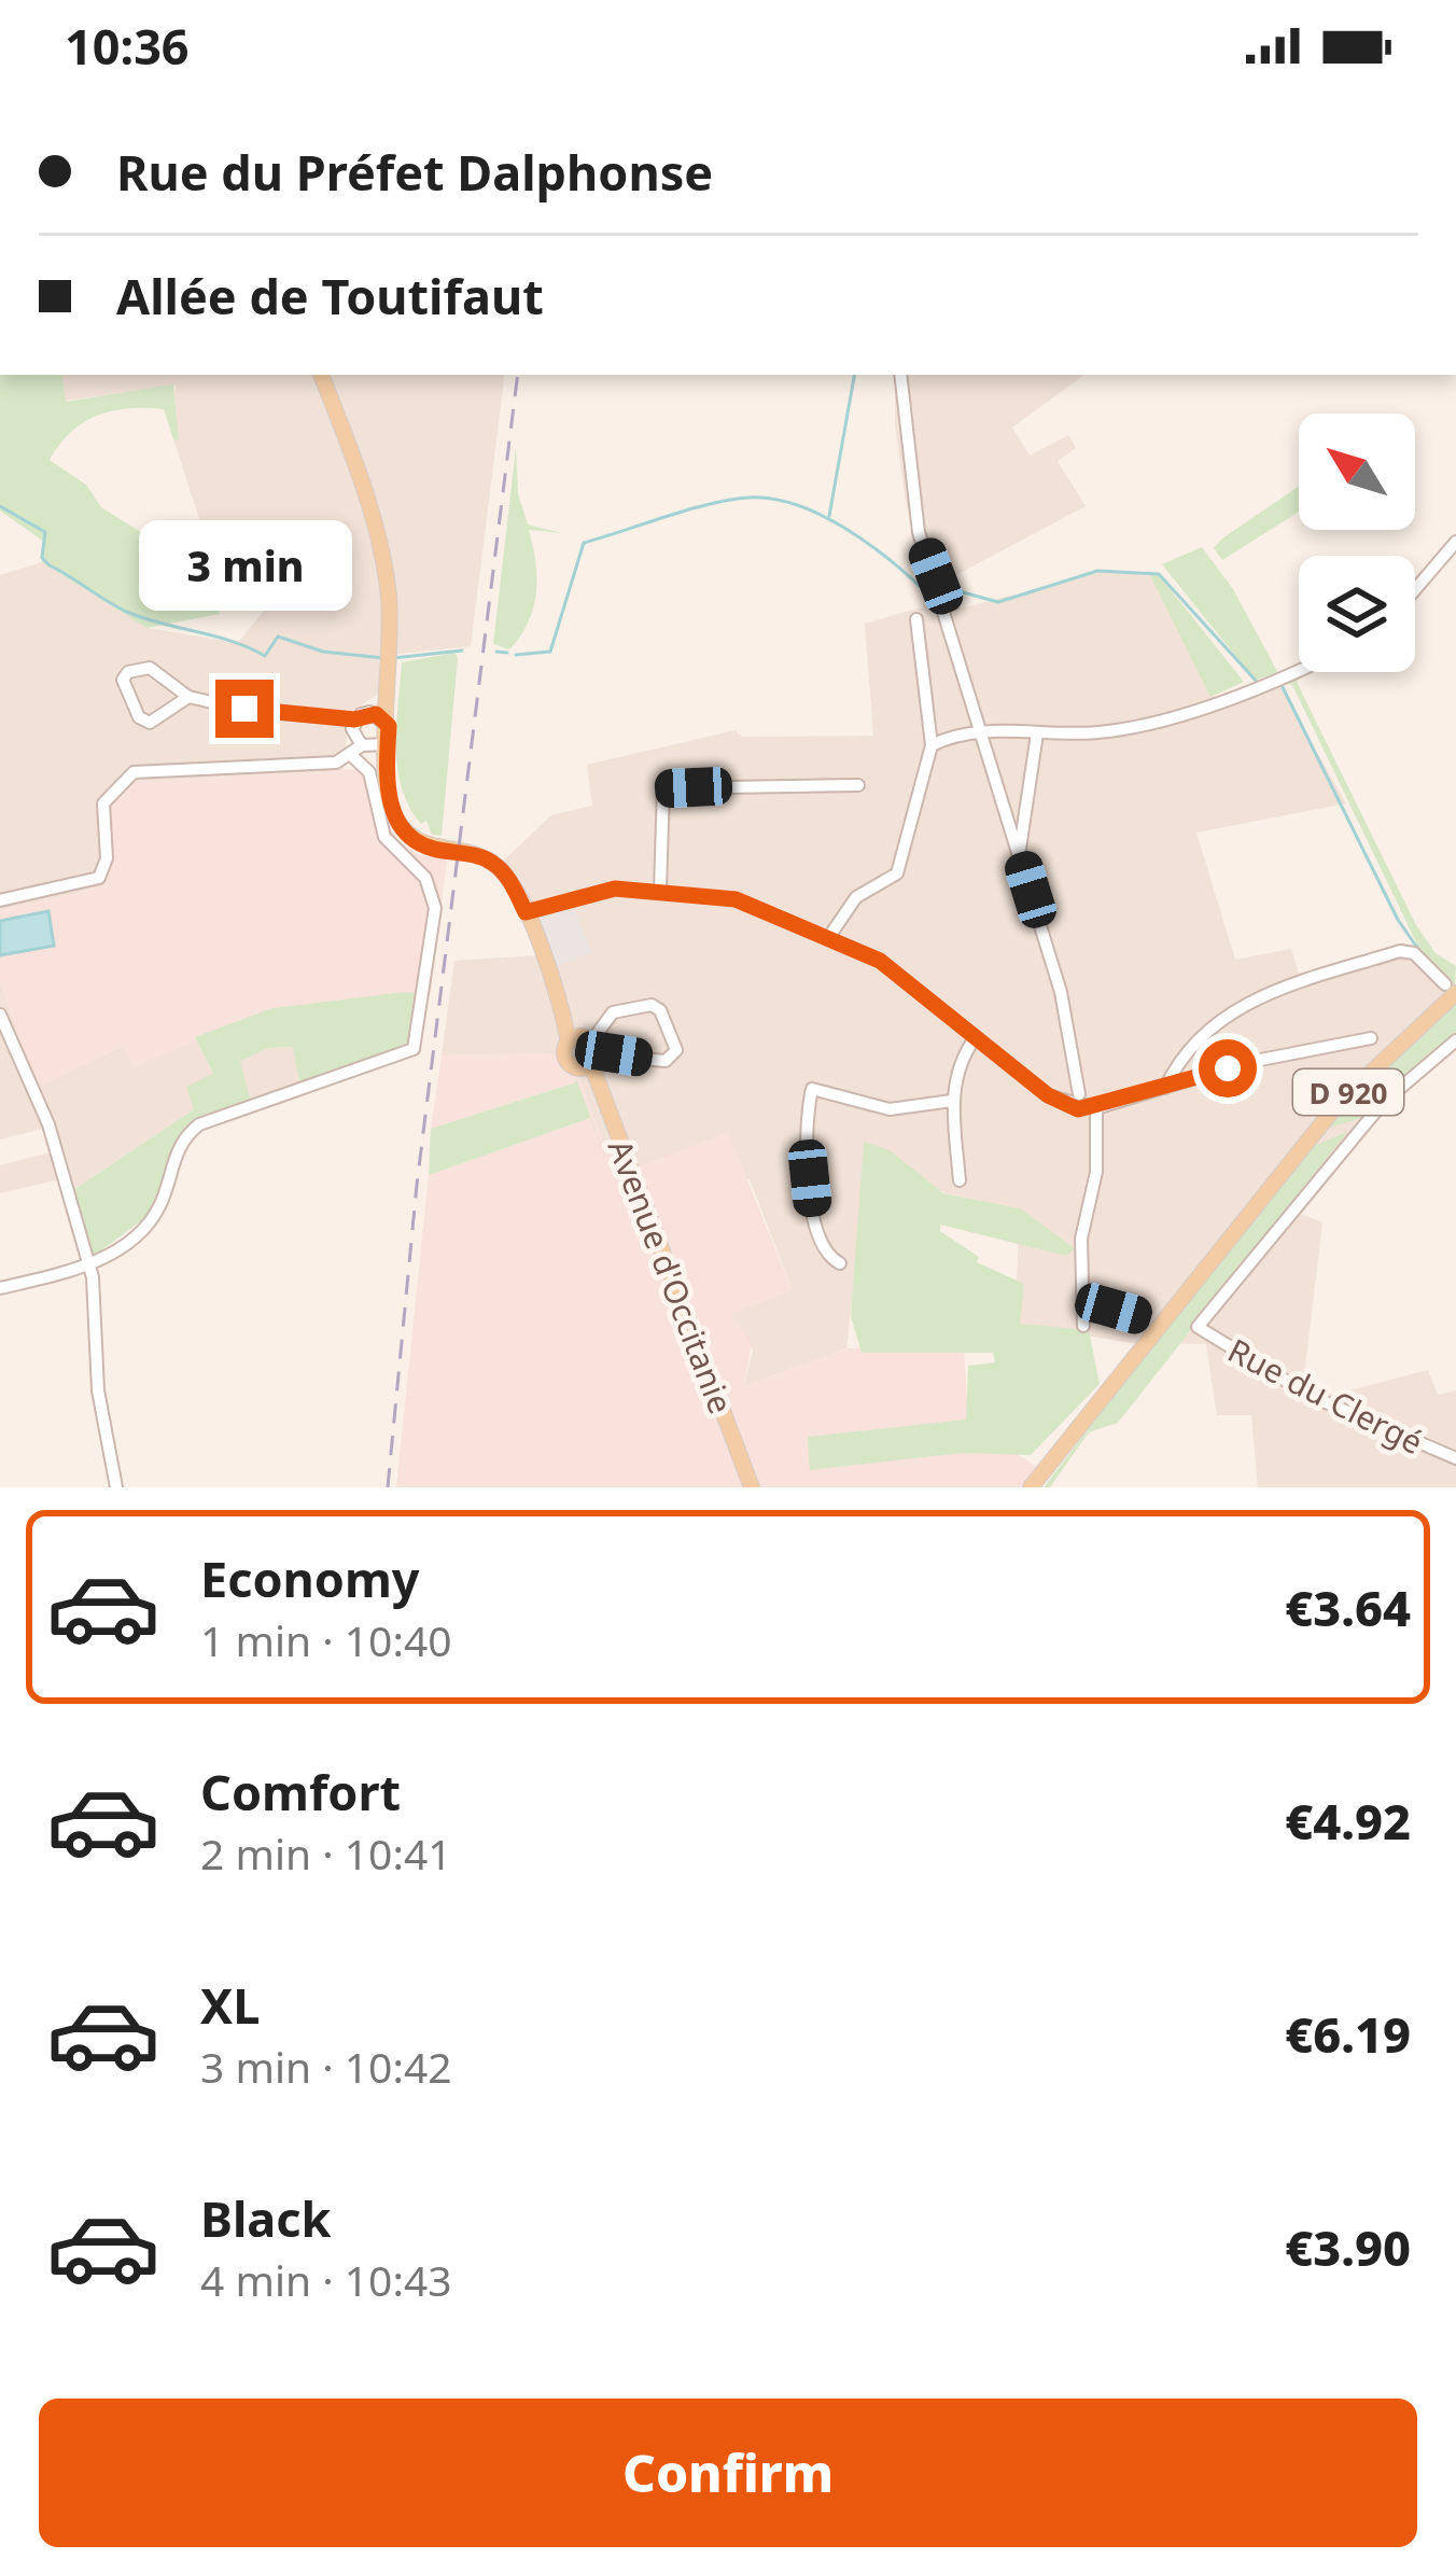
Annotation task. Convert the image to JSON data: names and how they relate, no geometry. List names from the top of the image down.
{
  "streets": {
    "main road": ["D 920", "Avenue d'Occitanie"],
    "street": ["Rue du Clergé"]
  },
  "north": "top left",
  "page": {
    "status": "10:36",
    "banner": ["Rue du Préfet Dalphonse", "Allée de Toutifaut"],
    "bubble": "3 min",
    "list": [
      {
        "name": "Economy",
        "note": "1 min · 10:40",
        "value": "€3.64"
      },
      {
        "name": "Comfort",
        "note": "2 min · 10:41",
        "value": "€4.92"
      },
      {
        "name": "XL",
        "note": "3 min · 10:42",
        "value": "€6.19"
      },
      {
        "name": "Black",
        "note": "4 min · 10:43",
        "value": "€3.90"
      }
    ],
    "buttons": "Confirm"
  }
}
